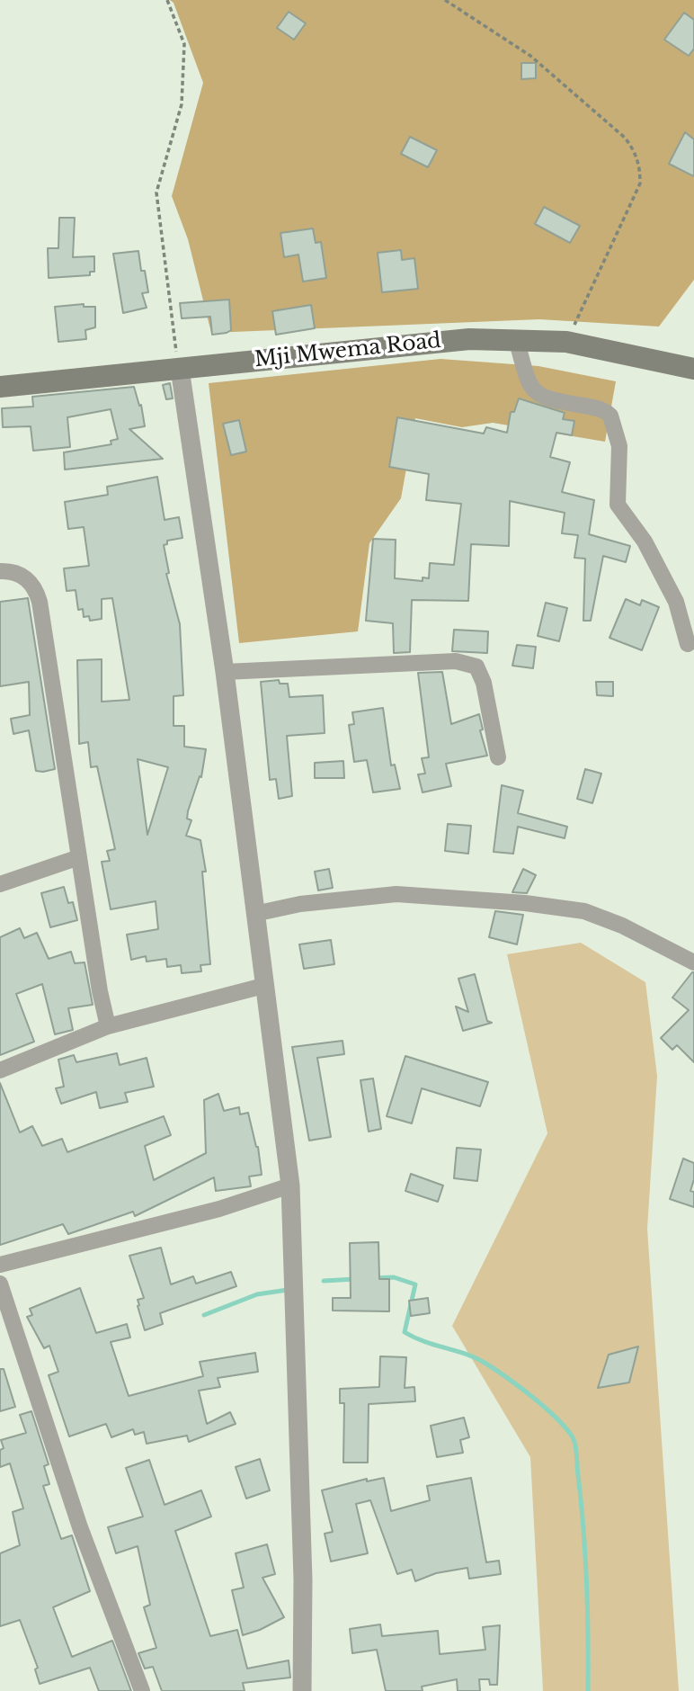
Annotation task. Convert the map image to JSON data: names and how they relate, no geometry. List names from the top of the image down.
{
  "streets": {
    "main road": ["Mji Mwema Road"]
  }
}
